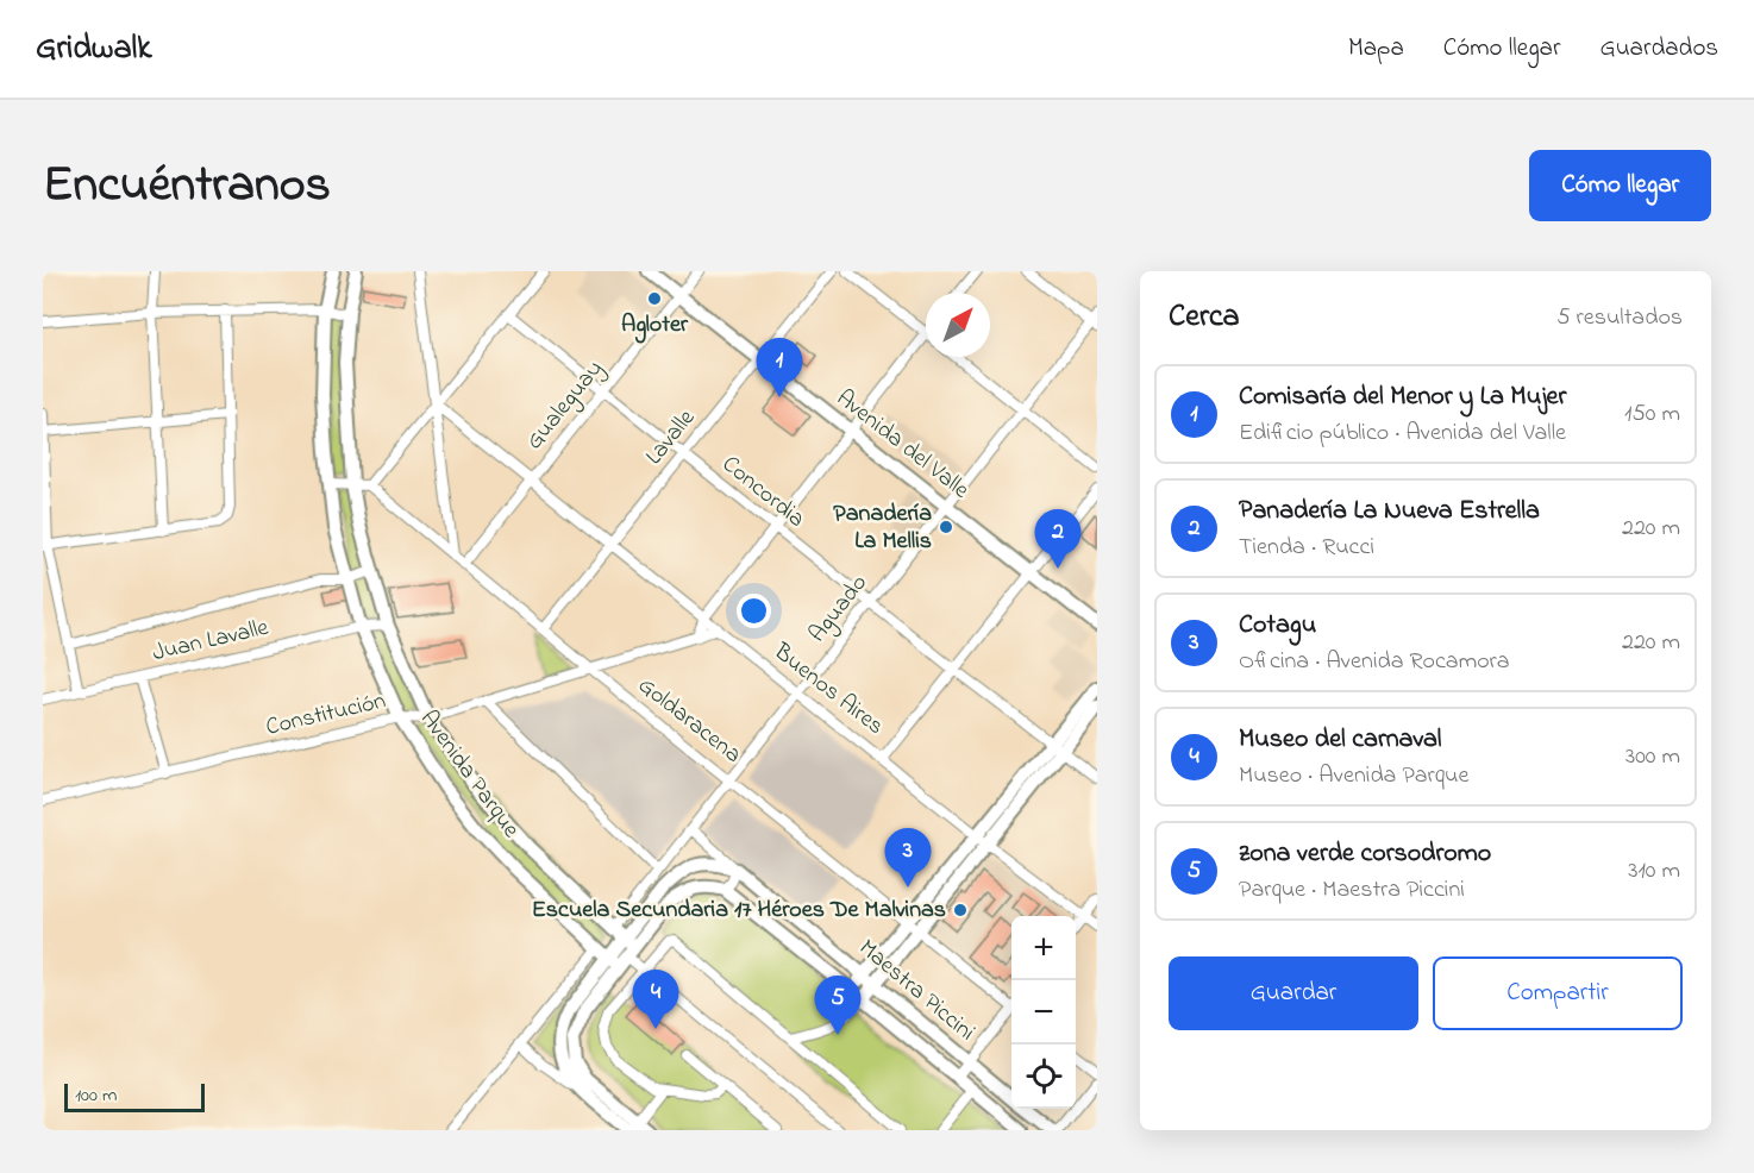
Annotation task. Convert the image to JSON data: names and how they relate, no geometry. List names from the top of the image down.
{
  "streets": {
    "main road": ["Avenida del Valle", "Avenida Parque", "Maestra Piccini"],
    "street": [
      "Gualeguay",
      "Lavalle",
      "Concordia",
      "Aguado",
      "Juan Lavalle",
      "Buenos Aires",
      "Constitución",
      "Goldaracena"
    ]
  },
  "crossings": [
    ["Gualeguay", "Avenida del Valle"],
    ["Gualeguay", "Concordia"],
    ["Gualeguay", "Buenos Aires"],
    ["Gualeguay", "Goldaracena"],
    ["Lavalle", "Avenida del Valle"],
    ["Lavalle", "Concordia"],
    ["Lavalle", "Buenos Aires"],
    ["Lavalle", "Goldaracena"],
    ["Avenida del Valle", "Aguado"],
    ["Concordia", "Aguado"],
    ["Aguado", "Buenos Aires"],
    ["Aguado", "Goldaracena"],
    ["Aguado", "Avenida Parque"],
    ["Juan Lavalle", "Avenida Parque"],
    ["Buenos Aires", "Constitución"],
    ["Constitución", "Goldaracena"],
    ["Constitución", "Avenida Parque"],
    ["Avenida Parque", "Maestra Piccini"]
  ],
  "places": ["Agloter", "Panadería La Mellis", "Escuela Secundaria 17 Héroes De Malvinas"],
  "scale_bar": "100 m",
  "north": "top right",
  "page": {
    "header": "Gridwalk",
    "nav": ["Mapa", "Cómo llegar", "Guardados"],
    "title": "Encuéntranos",
    "buttons": [
      "Cómo llegar",
      ["Guardar", "Compartir"]
    ],
    "heading": ["Cerca", "5 resultados"],
    "pins": [
      "1",
      "2",
      "3",
      "4",
      "5"
    ],
    "list": [
      {
        "mark": "1",
        "name": "Comisaría del Menor y La Mujer",
        "note": "Edificio público · Avenida del Valle",
        "value": "150 m"
      },
      {
        "mark": "2",
        "name": "Panadería La Nueva Estrella",
        "note": "Tienda · Rucci",
        "value": "220 m"
      },
      {
        "mark": "3",
        "name": "Cotagu",
        "note": "Oficina · Avenida Rocamora",
        "value": "220 m"
      },
      {
        "mark": "4",
        "name": "Museo del carnaval",
        "note": "Museo · Avenida Parque",
        "value": "300 m"
      },
      {
        "mark": "5",
        "name": "zona verde corsodromo",
        "note": "Parque · Maestra Piccini",
        "value": "310 m"
      }
    ],
    "map_buttons": ["+", "−"],
    "scale": "100 m"
  }
}
